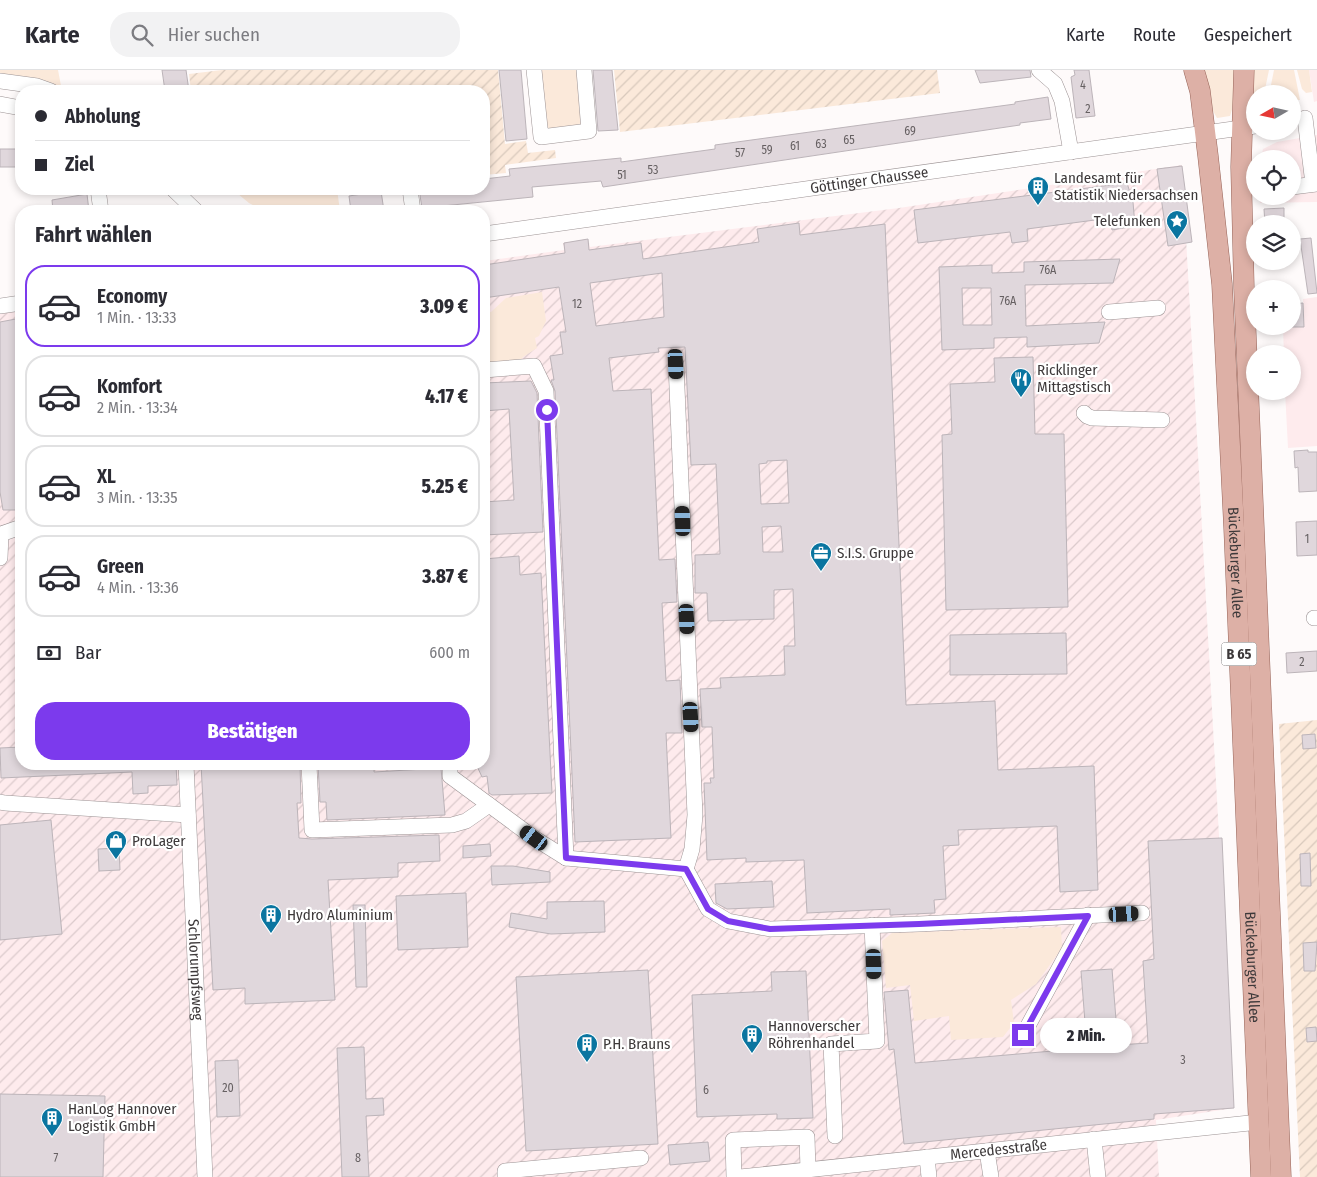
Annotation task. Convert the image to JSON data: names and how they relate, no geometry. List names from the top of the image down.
{
  "streets": {
    "main road": ["Bückeburger Allee", "B 65"],
    "street": ["Göttinger Chaussee", "Schlorumpfsweg", "Mercedesstraße"]
  },
  "crossings": [
    ["Göttinger Chaussee", "Bückeburger Allee"],
    ["Bückeburger Allee", "Mercedesstraße"]
  ],
  "places": {
    "building": [
      "Landesamt für Statistik Niedersachsen",
      "Hydro Aluminium",
      "Hannoverscher Röhrenhandel",
      "P.H. Brauns",
      "HanLog Hannover Logistik GmbH"
    ],
    "place": ["Telefunken"],
    "restaurant": ["Ricklinger Mittagstisch"],
    "office": ["S.I.S. Gruppe"],
    "shop": ["ProLager"]
  },
  "house_numbers": [
    "4",
    "2",
    "69",
    "65",
    "63",
    "61",
    "59",
    "57",
    "53",
    "51",
    "76A",
    "76A",
    "12",
    "1",
    "2",
    "3",
    "20",
    "6",
    "7",
    "8"
  ],
  "north": "left",
  "page": {
    "header": "Karte",
    "search": "Hier suchen",
    "nav": ["Karte", "Route", "Gespeichert"],
    "map_buttons": ["+", "−"],
    "banner": ["Abholung", "Ziel"],
    "heading": "Fahrt wählen",
    "list": [
      {
        "name": "Economy",
        "note": "1 Min. · 13:33",
        "value": "3.09 €"
      },
      {
        "name": "Komfort",
        "note": "2 Min. · 13:34",
        "value": "4.17 €"
      },
      {
        "name": "XL",
        "note": "3 Min. · 13:35",
        "value": "5.25 €"
      },
      {
        "name": "Green",
        "note": "4 Min. · 13:36",
        "value": "3.87 €"
      }
    ],
    "pay": ["Bar", "600 m"],
    "buttons": "Bestätigen",
    "bubble": "2 Min."
  }
}
